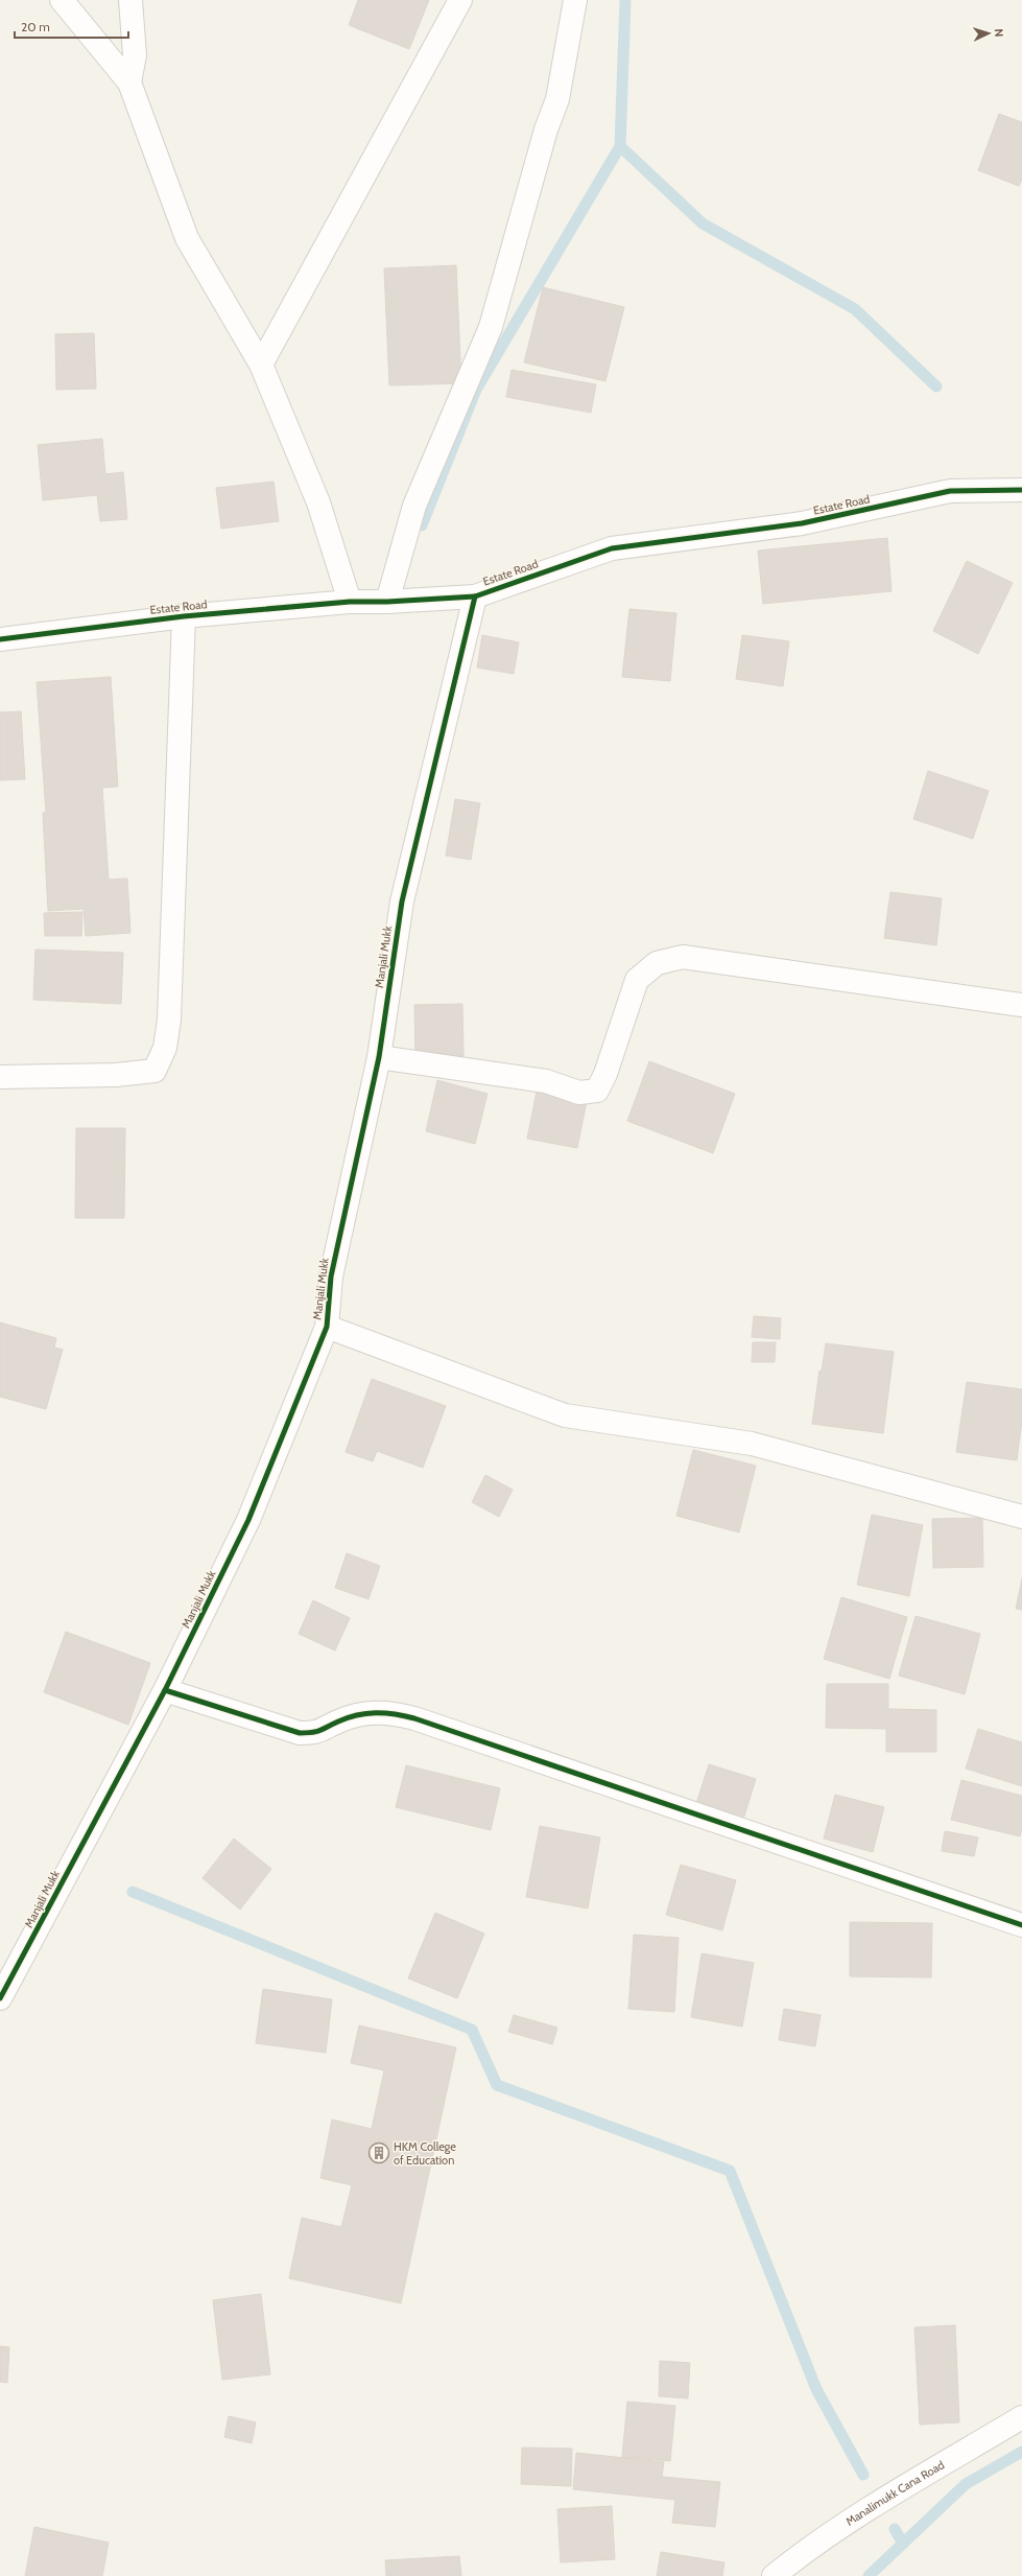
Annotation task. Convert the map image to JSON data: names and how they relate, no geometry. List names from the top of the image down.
{
  "streets": {
    "street": ["Estate Road", "Manjali Mukk", "Manalimukk Cana Road"]
  },
  "crossings": [
    ["Estate Road", "Manjali Mukk"]
  ],
  "places": {
    "building": ["HKM College of Education"]
  },
  "scale_bar": "20 m",
  "north": "right"
}
